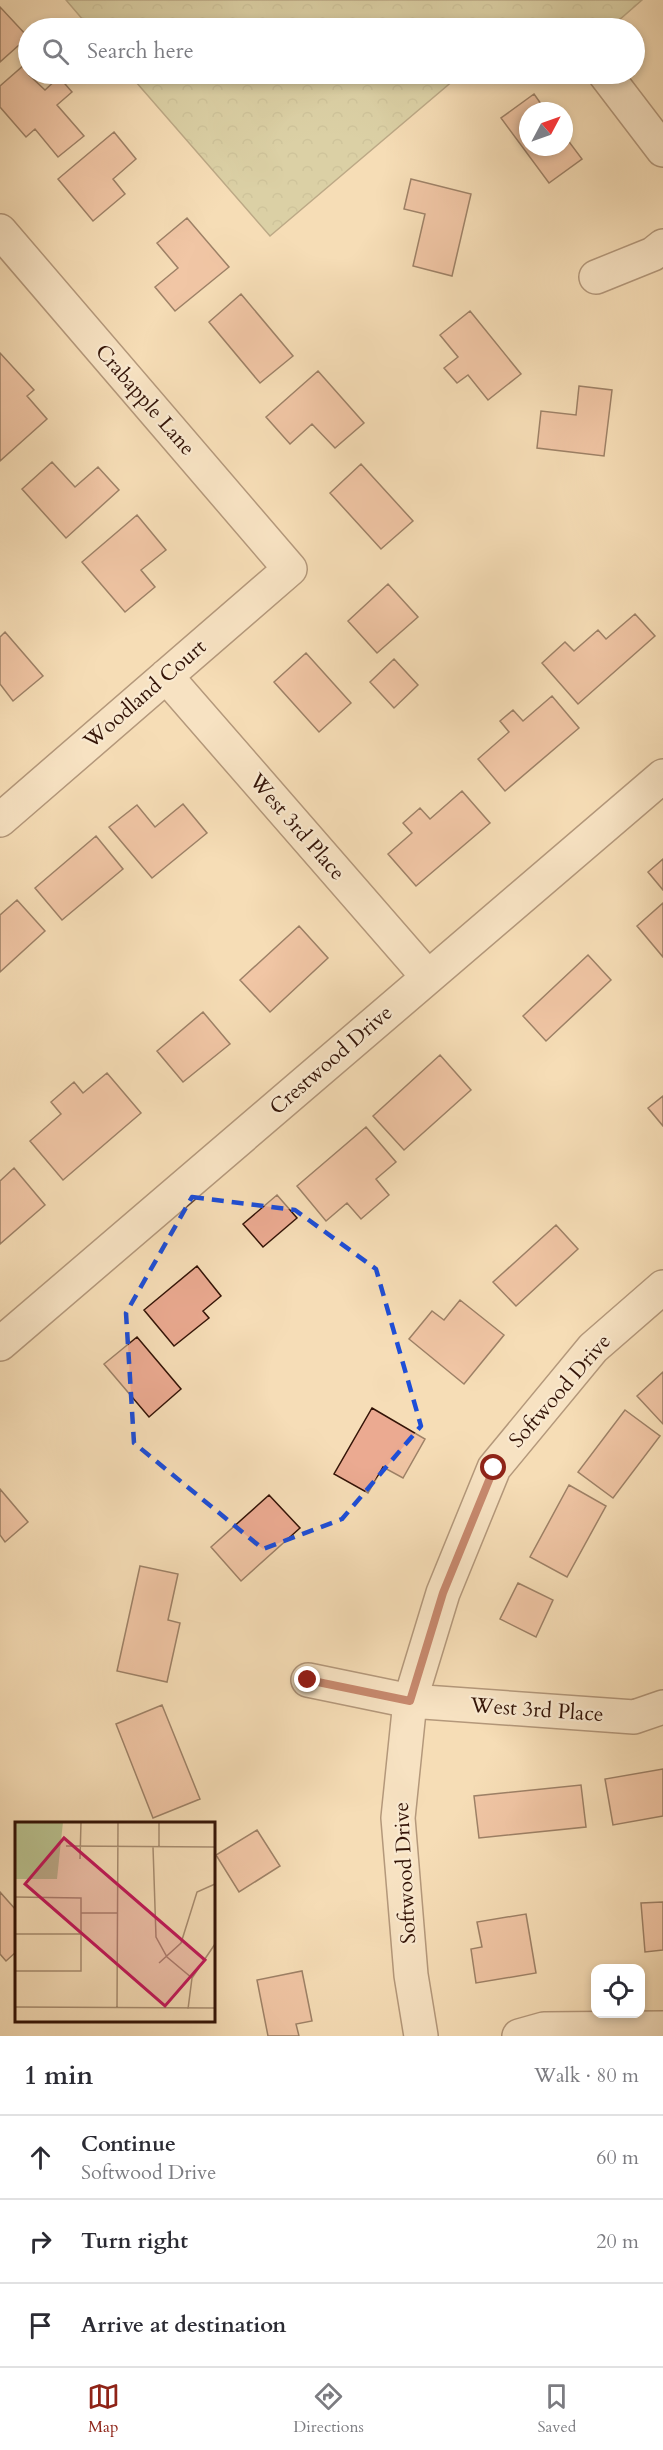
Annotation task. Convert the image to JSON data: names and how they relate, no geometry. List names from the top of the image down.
{
  "streets": {
    "street": [
      "Crabapple Lane",
      "Woodland Court",
      "West 3rd Place",
      "Crestwood Drive",
      "Softwood Drive"
    ]
  },
  "crossings": [
    ["Crabapple Lane", "Woodland Court"],
    ["Woodland Court", "West 3rd Place"],
    ["West 3rd Place", "Crestwood Drive"],
    ["West 3rd Place", "Softwood Drive"]
  ],
  "north": "top right",
  "page": {
    "search": "Search here",
    "heading": ["1 min", "Walk · 80 m"],
    "list": [
      ["Continue", "Softwood Drive", "60 m"],
      ["Turn right", "20 m"],
      "Arrive at destination"
    ],
    "nav": ["Map", "Directions", "Saved"]
  }
}
